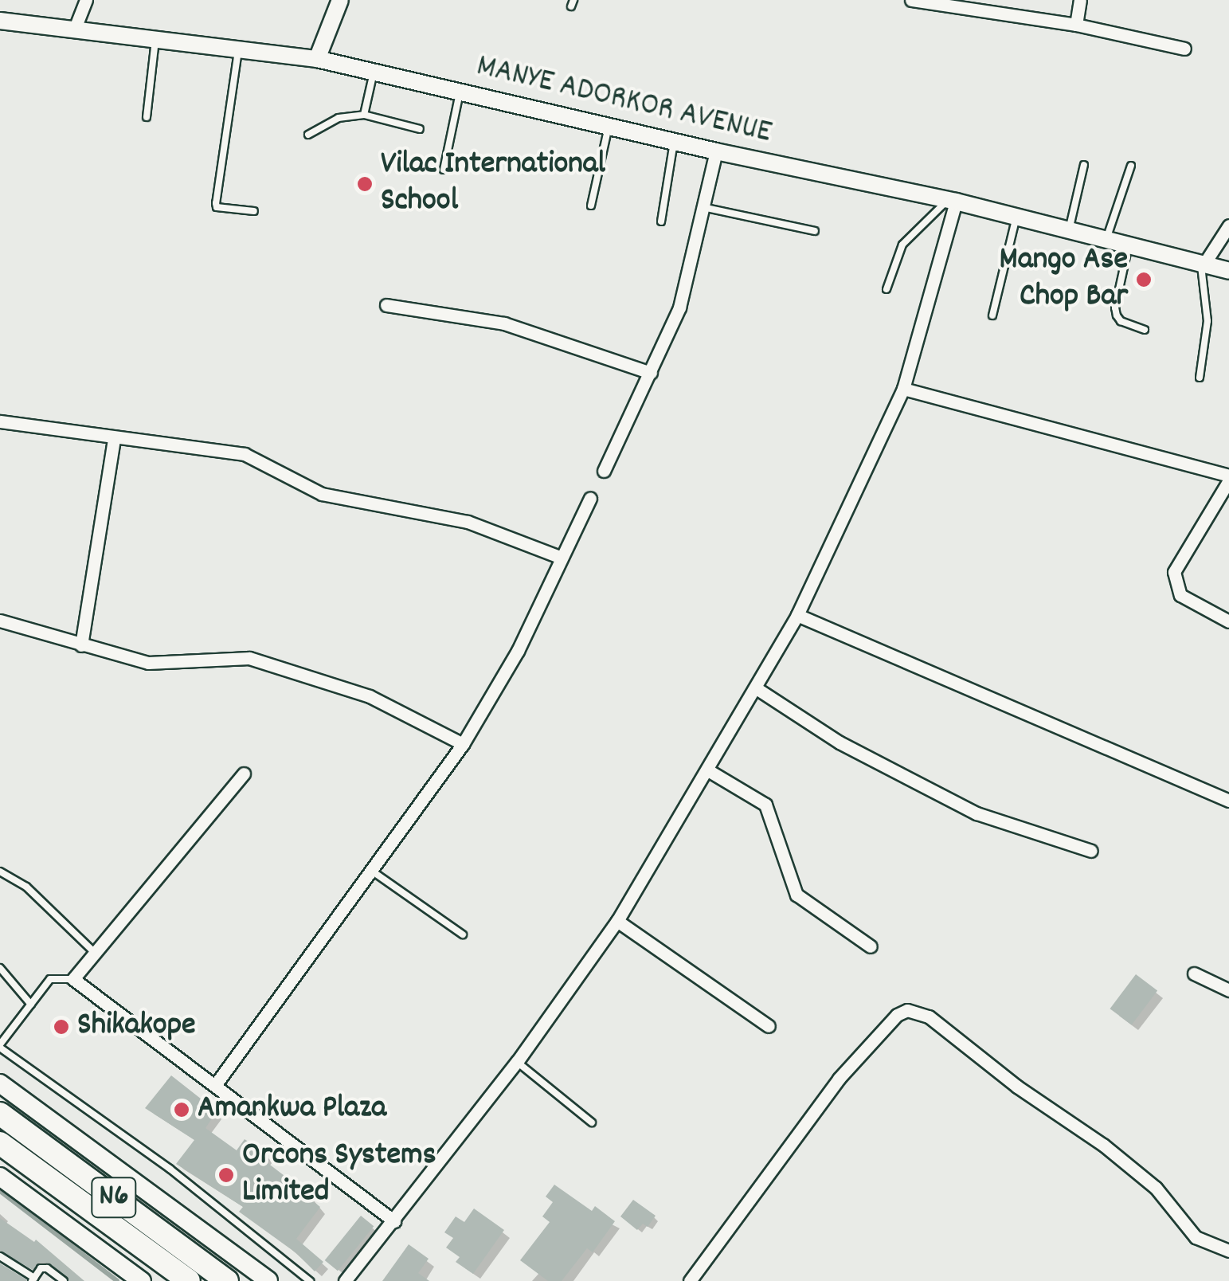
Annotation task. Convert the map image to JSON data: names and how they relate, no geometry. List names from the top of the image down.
{
  "streets": {
    "highway": ["N6"],
    "street": ["MANYE ADORKOR AVENUE"]
  },
  "places": [
    "Vilac International School",
    "Mango Ase Chop Bar",
    "Shikakope",
    "Amankwa Plaza",
    "Orcons Systems Limited"
  ]
}
